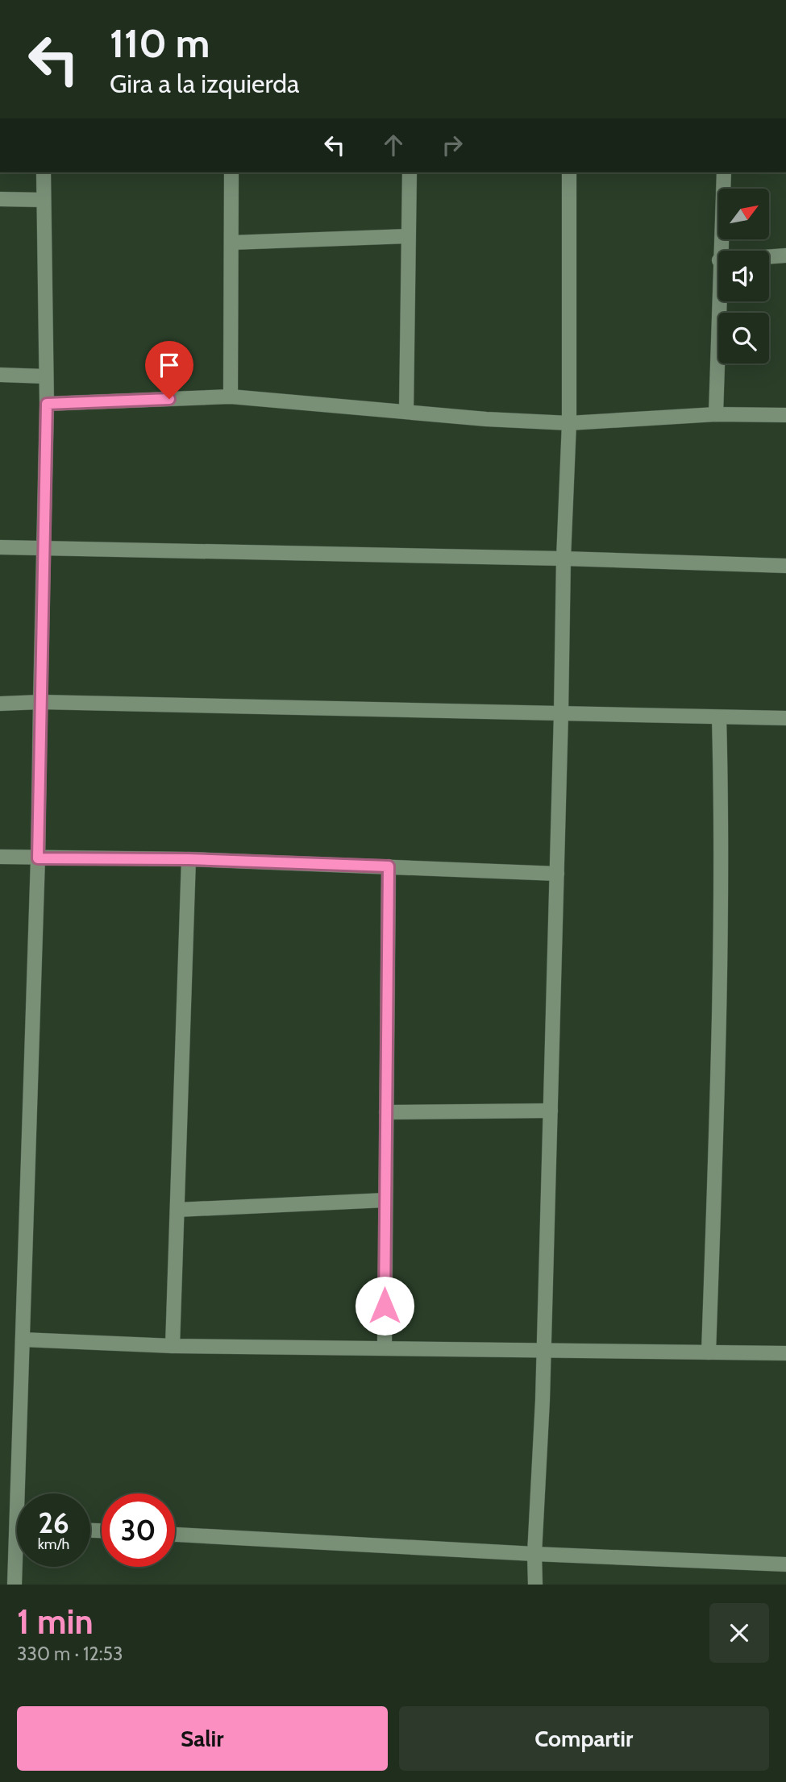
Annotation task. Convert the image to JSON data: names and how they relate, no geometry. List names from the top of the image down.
{
  "north": "top right",
  "page": {
    "turn": ["110 m", "Gira a la izquierda"],
    "speed": "26 km/h",
    "limit": "30",
    "heading": ["1 min", "330 m · 12:53"],
    "buttons": ["Salir", "Compartir"]
  }
}
